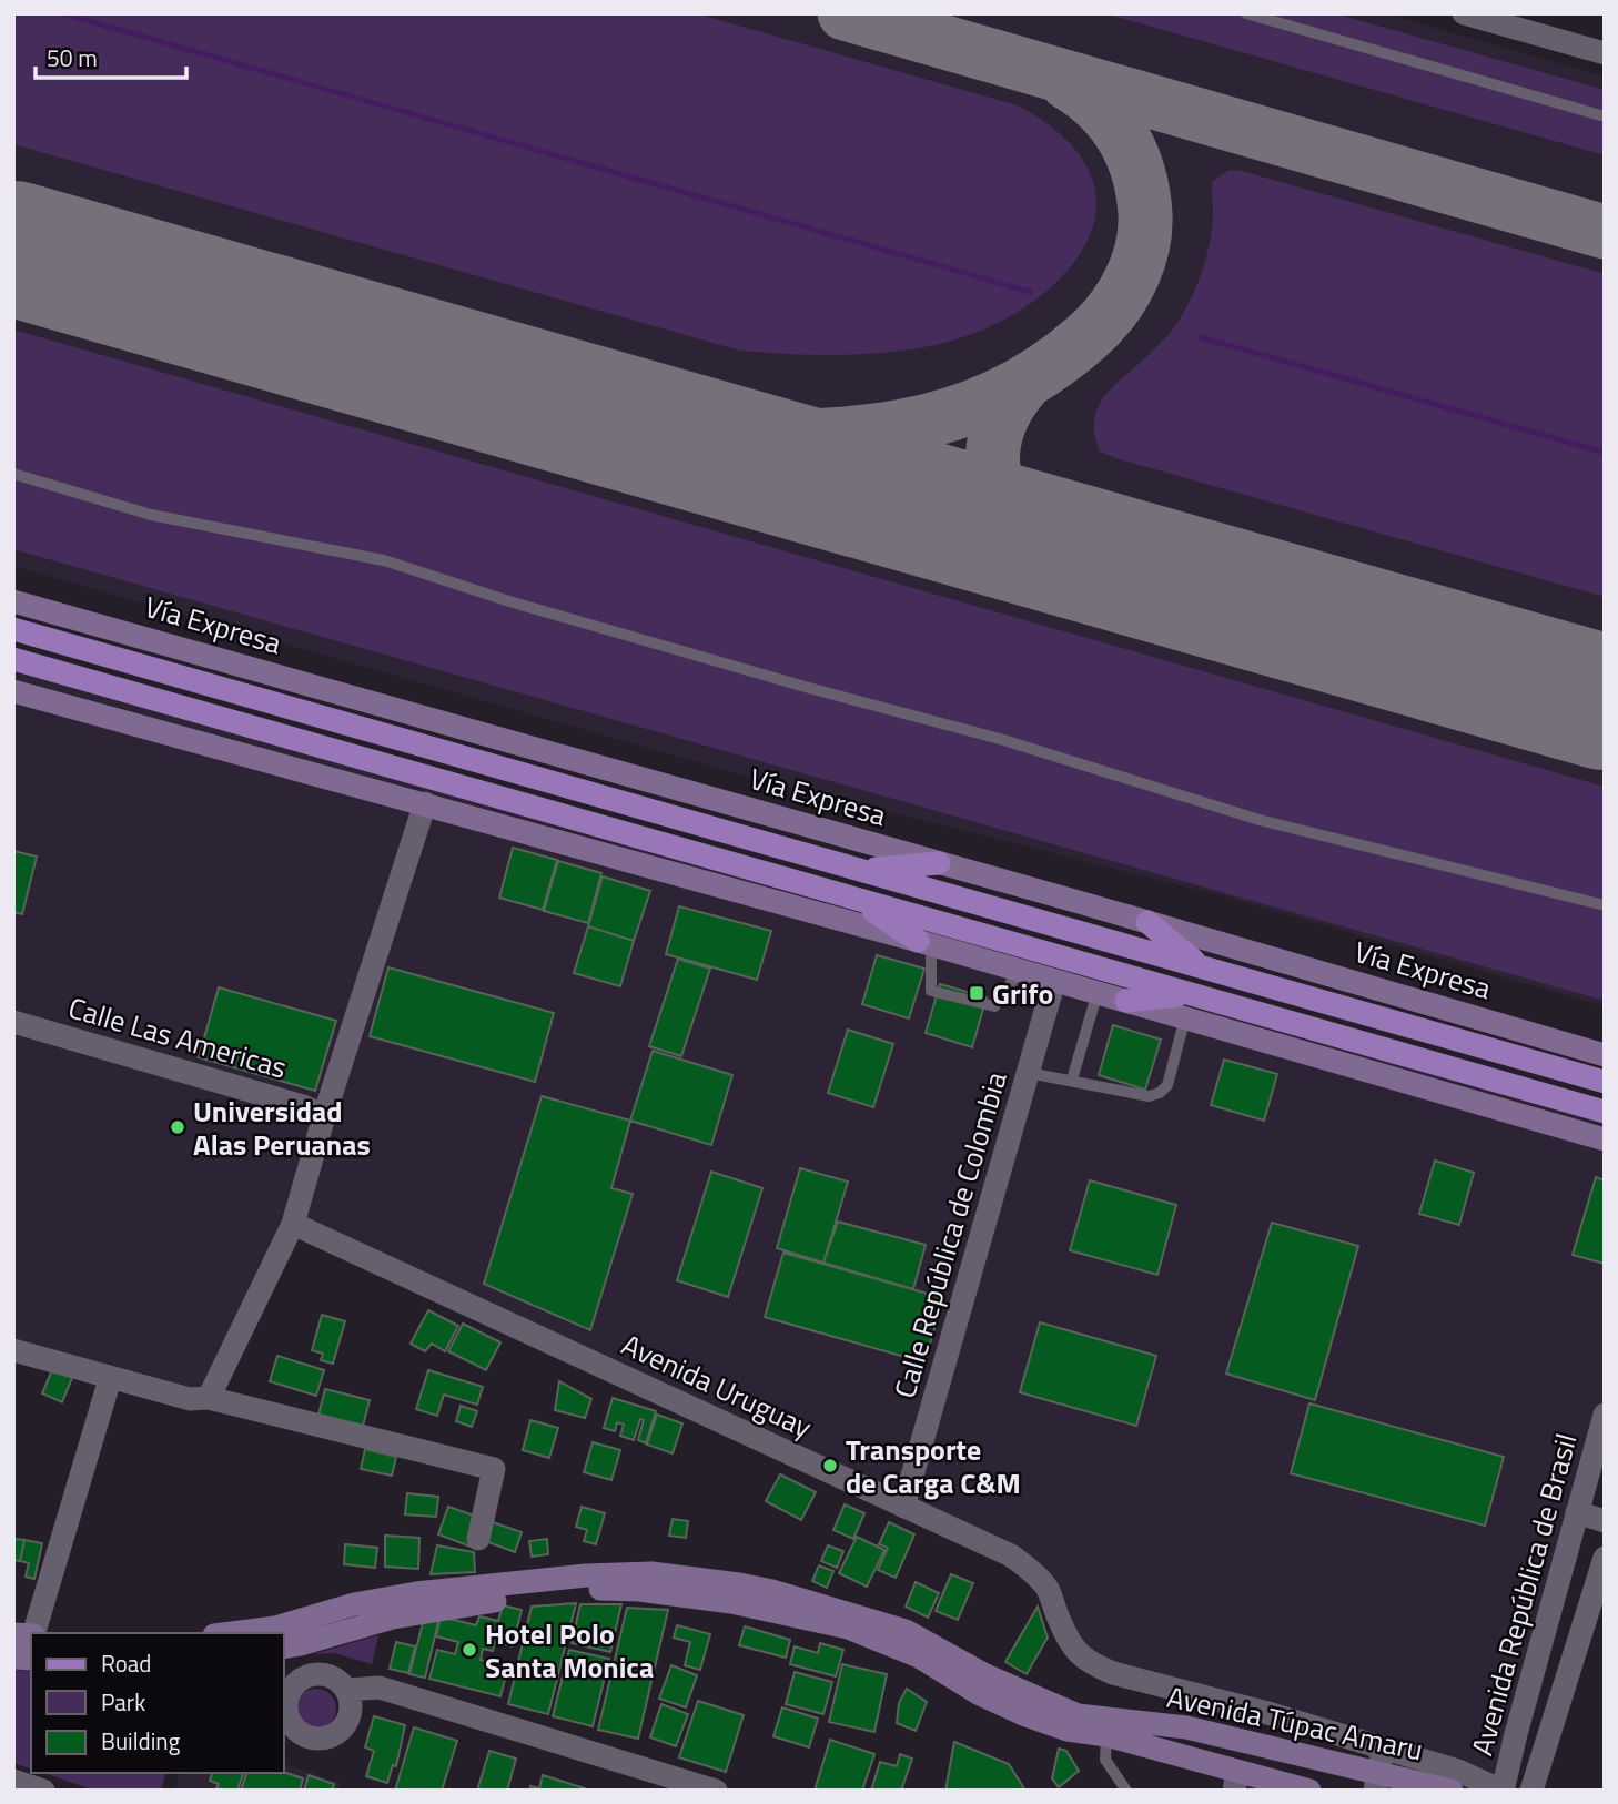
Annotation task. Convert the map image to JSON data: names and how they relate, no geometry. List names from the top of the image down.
{
  "streets": {
    "main road": ["Vía Expresa", "Avenida Túpac Amaru"],
    "street": [
      "Calle Las Americas",
      "Calle República de Colombia",
      "Avenida Uruguay",
      "Avenida República de Brasil"
    ]
  },
  "crossings": [
    ["Calle República de Colombia", "Avenida Uruguay"]
  ],
  "places": {
    "transit": ["Grifo"],
    "other": ["Universidad Alas Peruanas", "Transporte de Carga C&M", "Hotel Polo Santa Monica"]
  },
  "legend": ["Road", "Park", "Building"],
  "scale_bar": "50 m"
}
